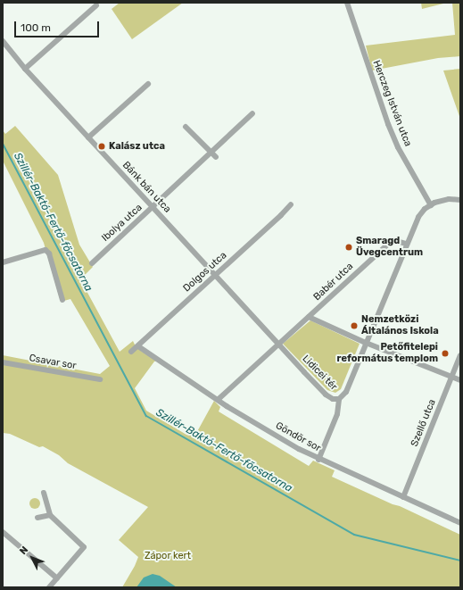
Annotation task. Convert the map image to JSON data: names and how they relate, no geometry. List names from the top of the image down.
{
  "streets": {
    "street": [
      "Herczeg István utca",
      "Bánk bán utca",
      "Ibolya utca",
      "Dolgos utca",
      "Babér utca",
      "Csavar sor",
      "Lidicei tér",
      "Szellő utca",
      "Göndör sor"
    ]
  },
  "crossings": [
    ["Herczeg István utca", "Lidicei tér"],
    ["Bánk bán utca", "Ibolya utca"],
    ["Bánk bán utca", "Dolgos utca"],
    ["Bánk bán utca", "Lidicei tér"],
    ["Dolgos utca", "Göndör sor"],
    ["Babér utca", "Lidicei tér"],
    ["Szellő utca", "Göndör sor"]
  ],
  "water": ["Szillér-Baktó-Fertő-főcsatorna"],
  "parks": ["Zápor kert"],
  "places": [
    "Kalász utca",
    "Smaragd Üvegcentrum",
    "Nemzetközi Általános Iskola",
    "Petőfitelepi református templom"
  ],
  "scale_bar": "100 m",
  "north": "top left"
}
